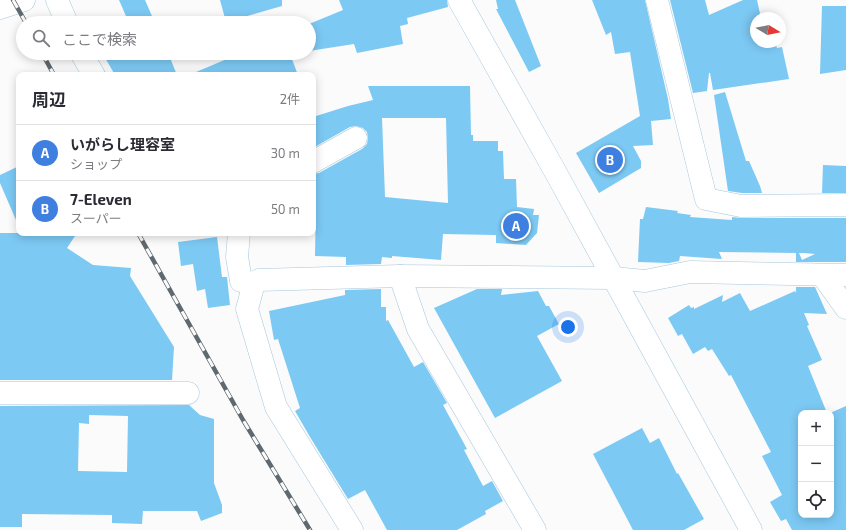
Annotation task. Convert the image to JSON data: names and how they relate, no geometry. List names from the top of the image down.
{
  "north": "right",
  "page": {
    "search": "ここで検索",
    "heading": ["周辺", "2件"],
    "list": [
      {
        "mark": "A",
        "name": "いがらし理容室",
        "note": "ショップ",
        "value": "30 m"
      },
      {
        "mark": "B",
        "name": "7-Eleven",
        "note": "スーパー",
        "value": "50 m"
      }
    ],
    "pins": ["B", "A"],
    "map_buttons": ["+", "−"]
  }
}
